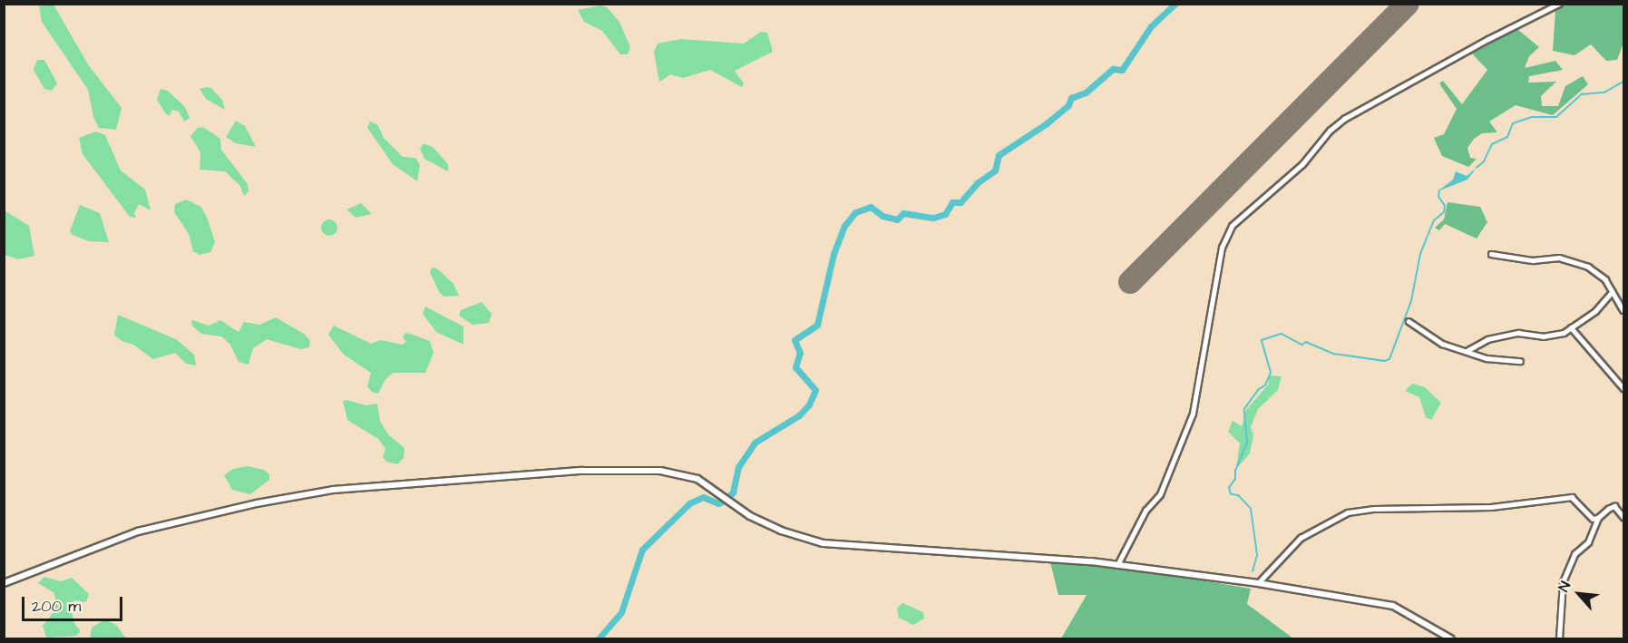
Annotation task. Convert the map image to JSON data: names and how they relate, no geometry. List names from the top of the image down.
{
  "scale_bar": "200 m",
  "north": "top left"
}
